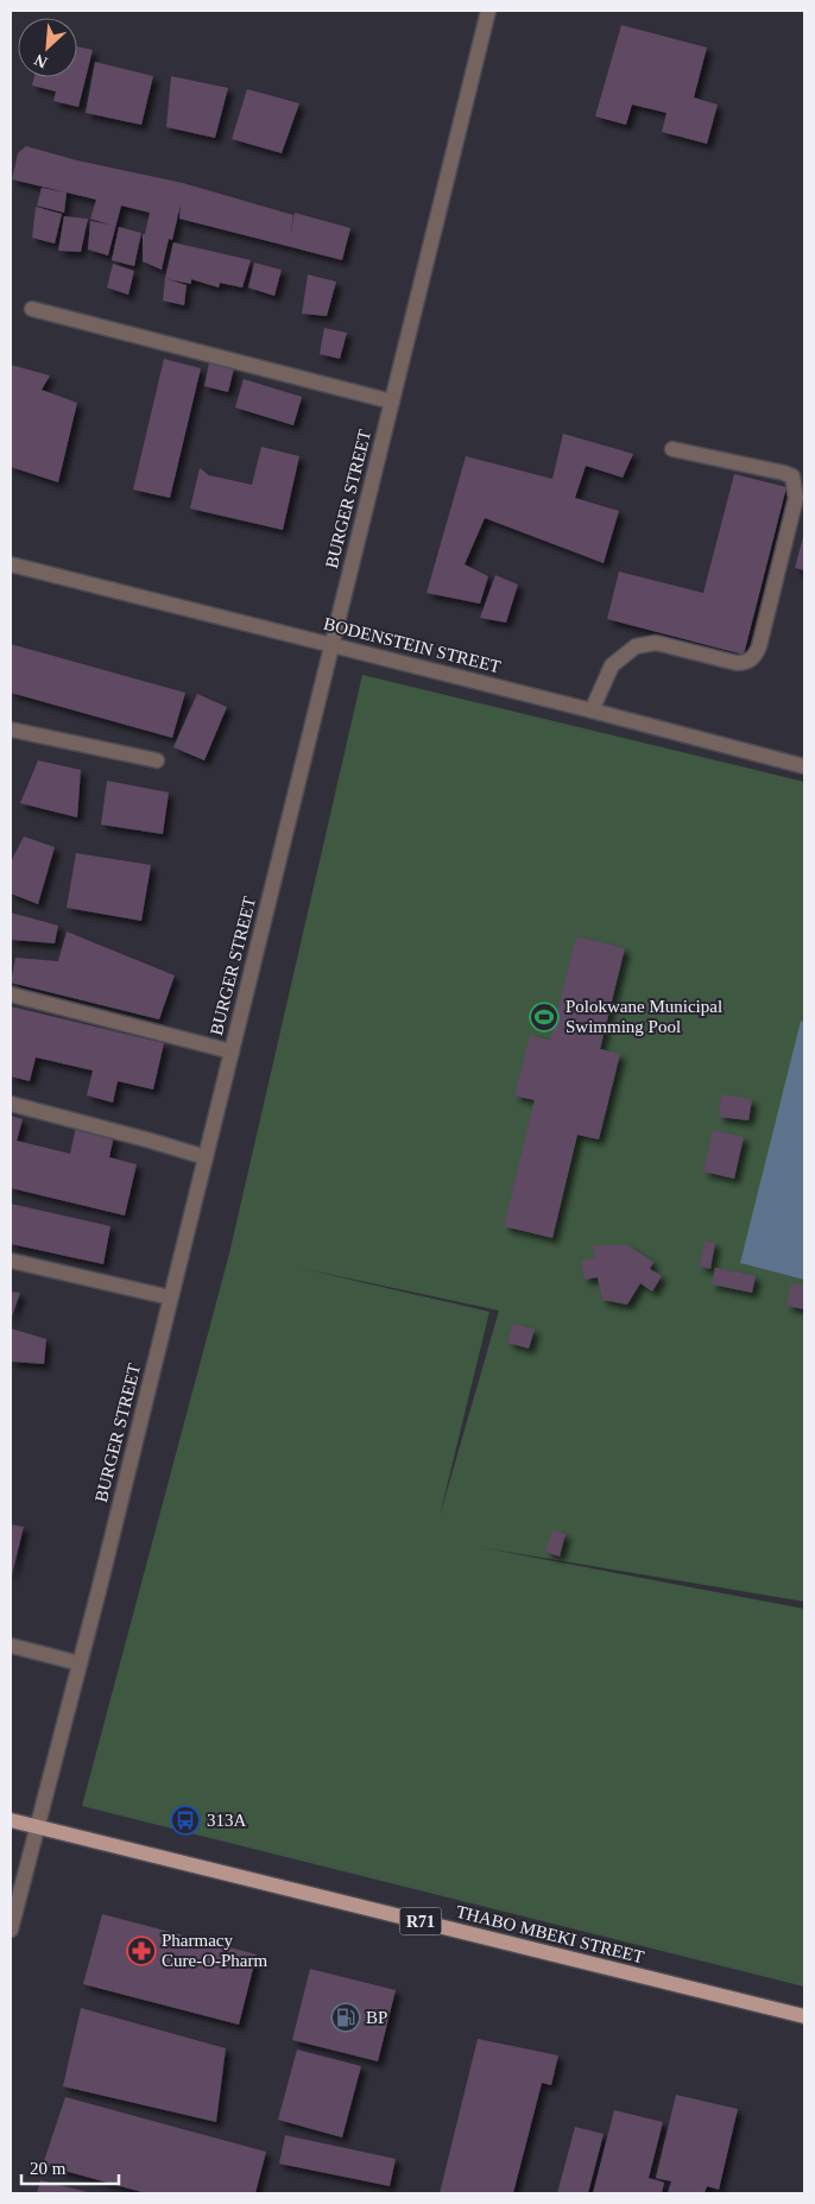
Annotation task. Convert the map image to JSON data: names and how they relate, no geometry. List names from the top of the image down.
{
  "streets": {
    "main road": ["R71", "THABO MBEKI STREET"],
    "street": ["BURGER STREET", "BODENSTEIN STREET"]
  },
  "crossings": [
    ["BURGER STREET", "BODENSTEIN STREET"],
    ["BURGER STREET", "THABO MBEKI STREET"]
  ],
  "places": {
    "sports": ["Polokwane Municipal Swimming Pool"],
    "bus stop": ["313A"],
    "pharmacy": ["Pharmacy Cure-O-Pharm"],
    "fuel station": ["BP"]
  },
  "scale_bar": "20 m",
  "north": "bottom left"
}
